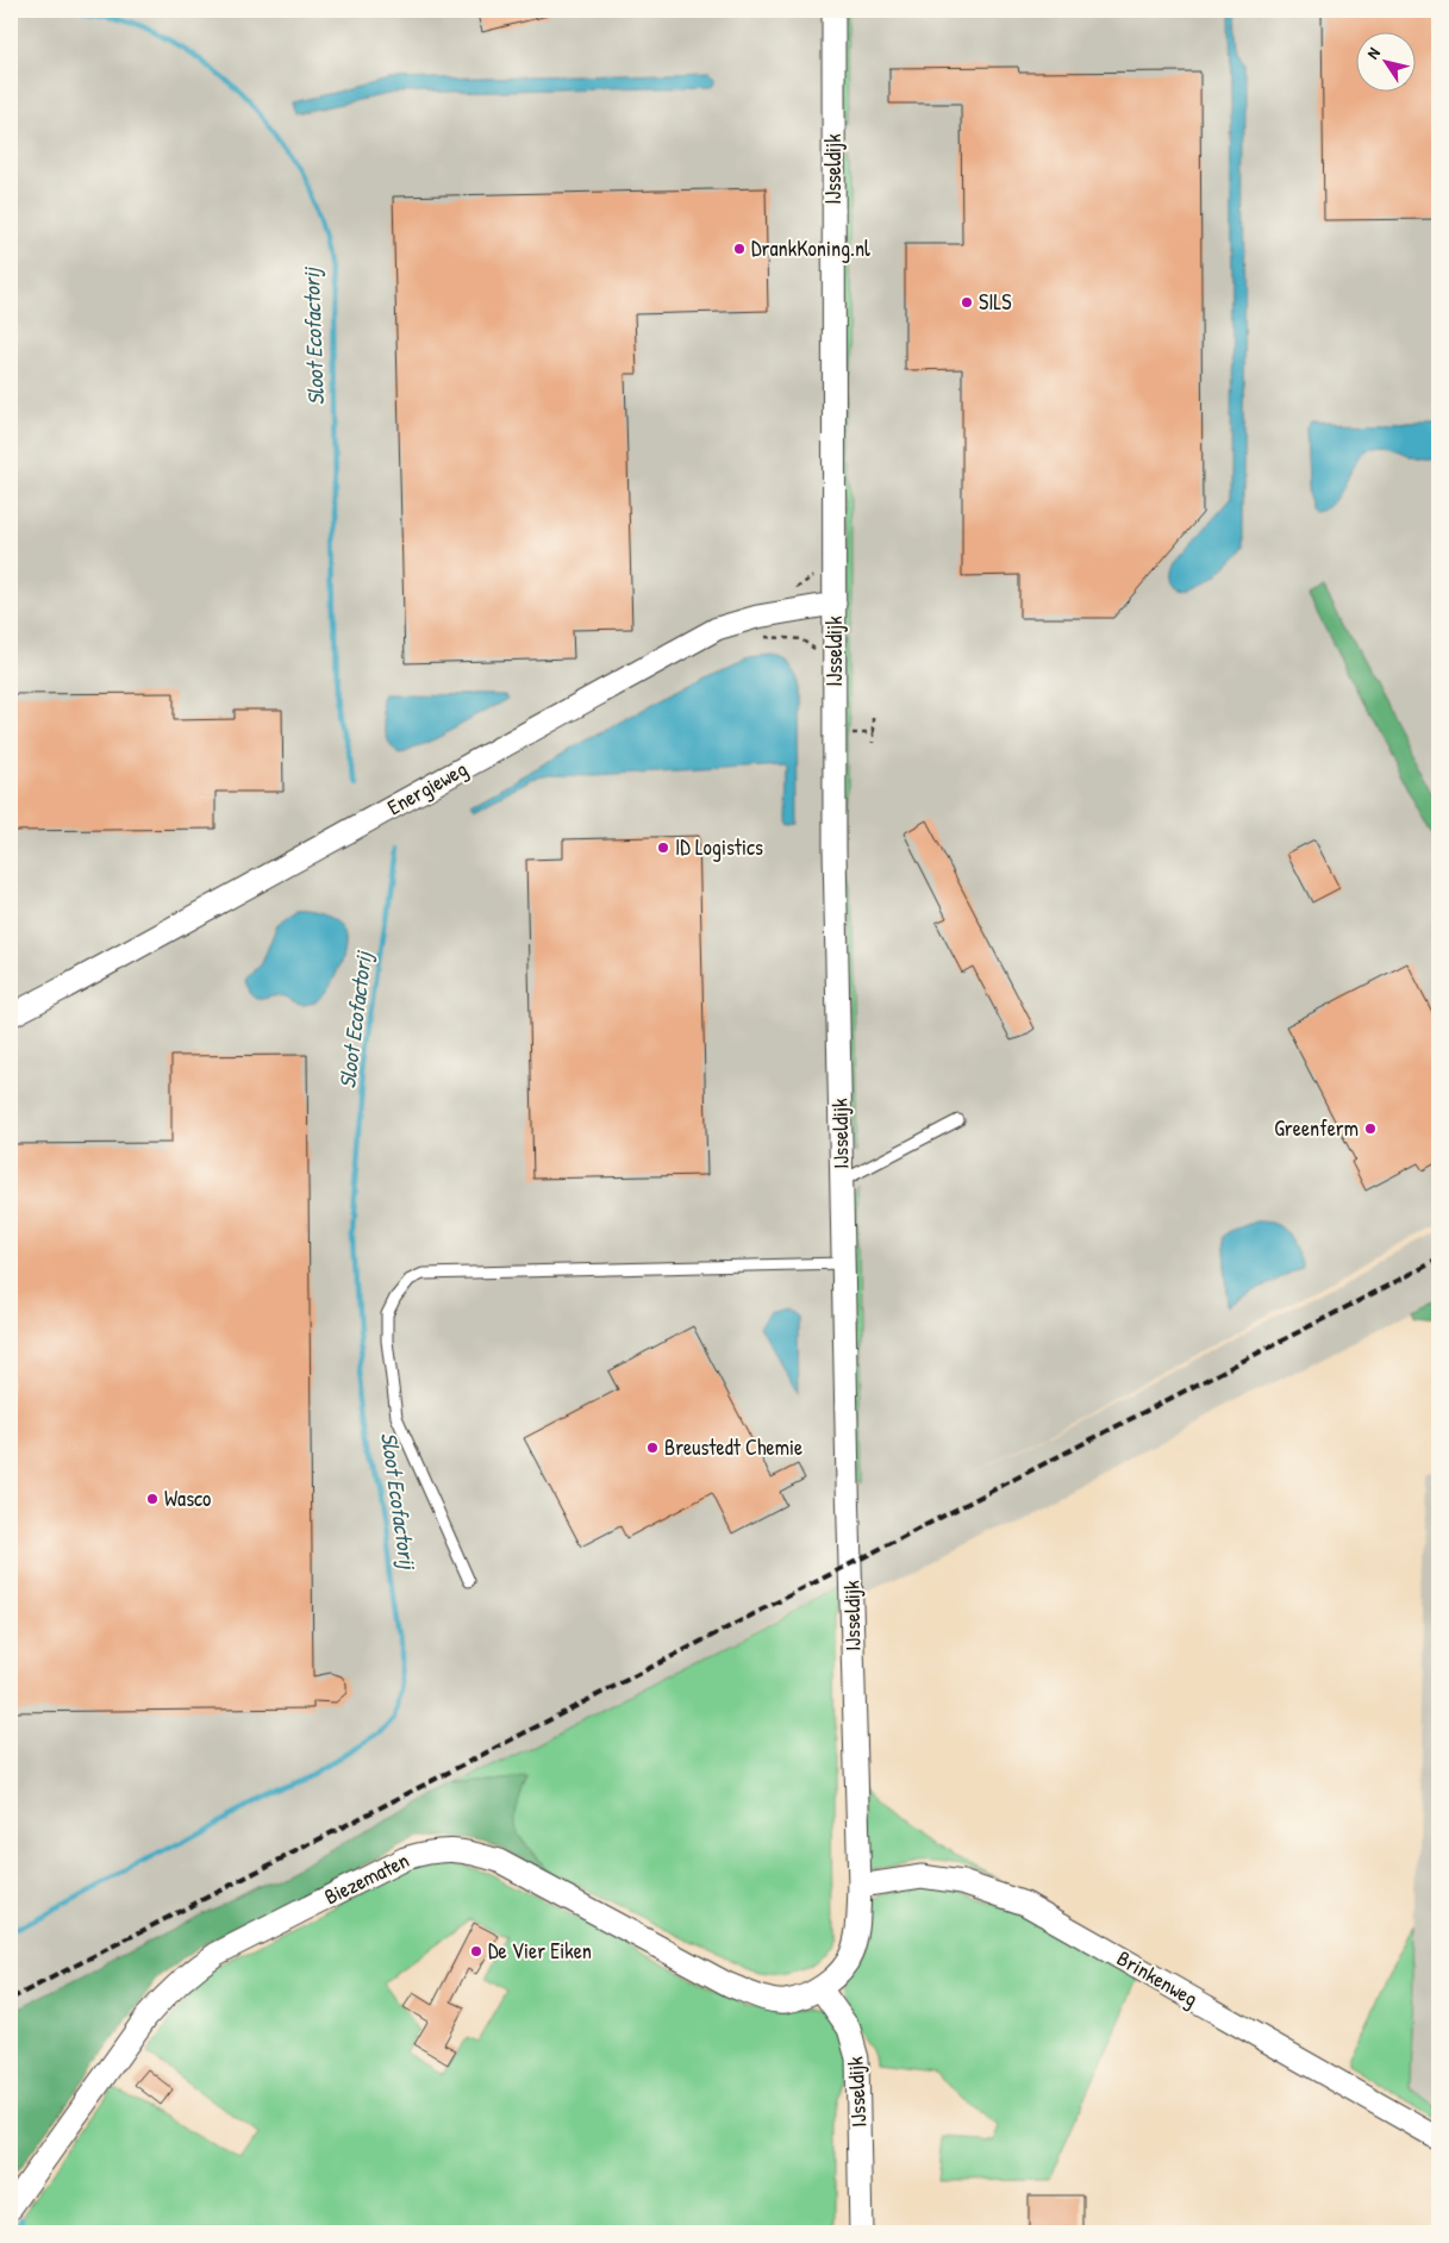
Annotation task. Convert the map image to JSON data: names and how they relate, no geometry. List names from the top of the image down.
{
  "streets": {
    "street": [
      "IJsseldijk",
      "Energieweg",
      "Biezematen",
      "Brinkenweg"
    ]
  },
  "crossings": [
    ["IJsseldijk", "Energieweg"],
    ["IJsseldijk", "Biezematen"],
    ["IJsseldijk", "Brinkenweg"]
  ],
  "water": ["Sloot Ecofactorij"],
  "places": [
    "DrankKoning.nl",
    "SILS",
    "ID Logistics",
    "Greenferm",
    "Breustedt Chemie",
    "Wasco",
    "De Vier Eiken"
  ],
  "north": "top left"
}
